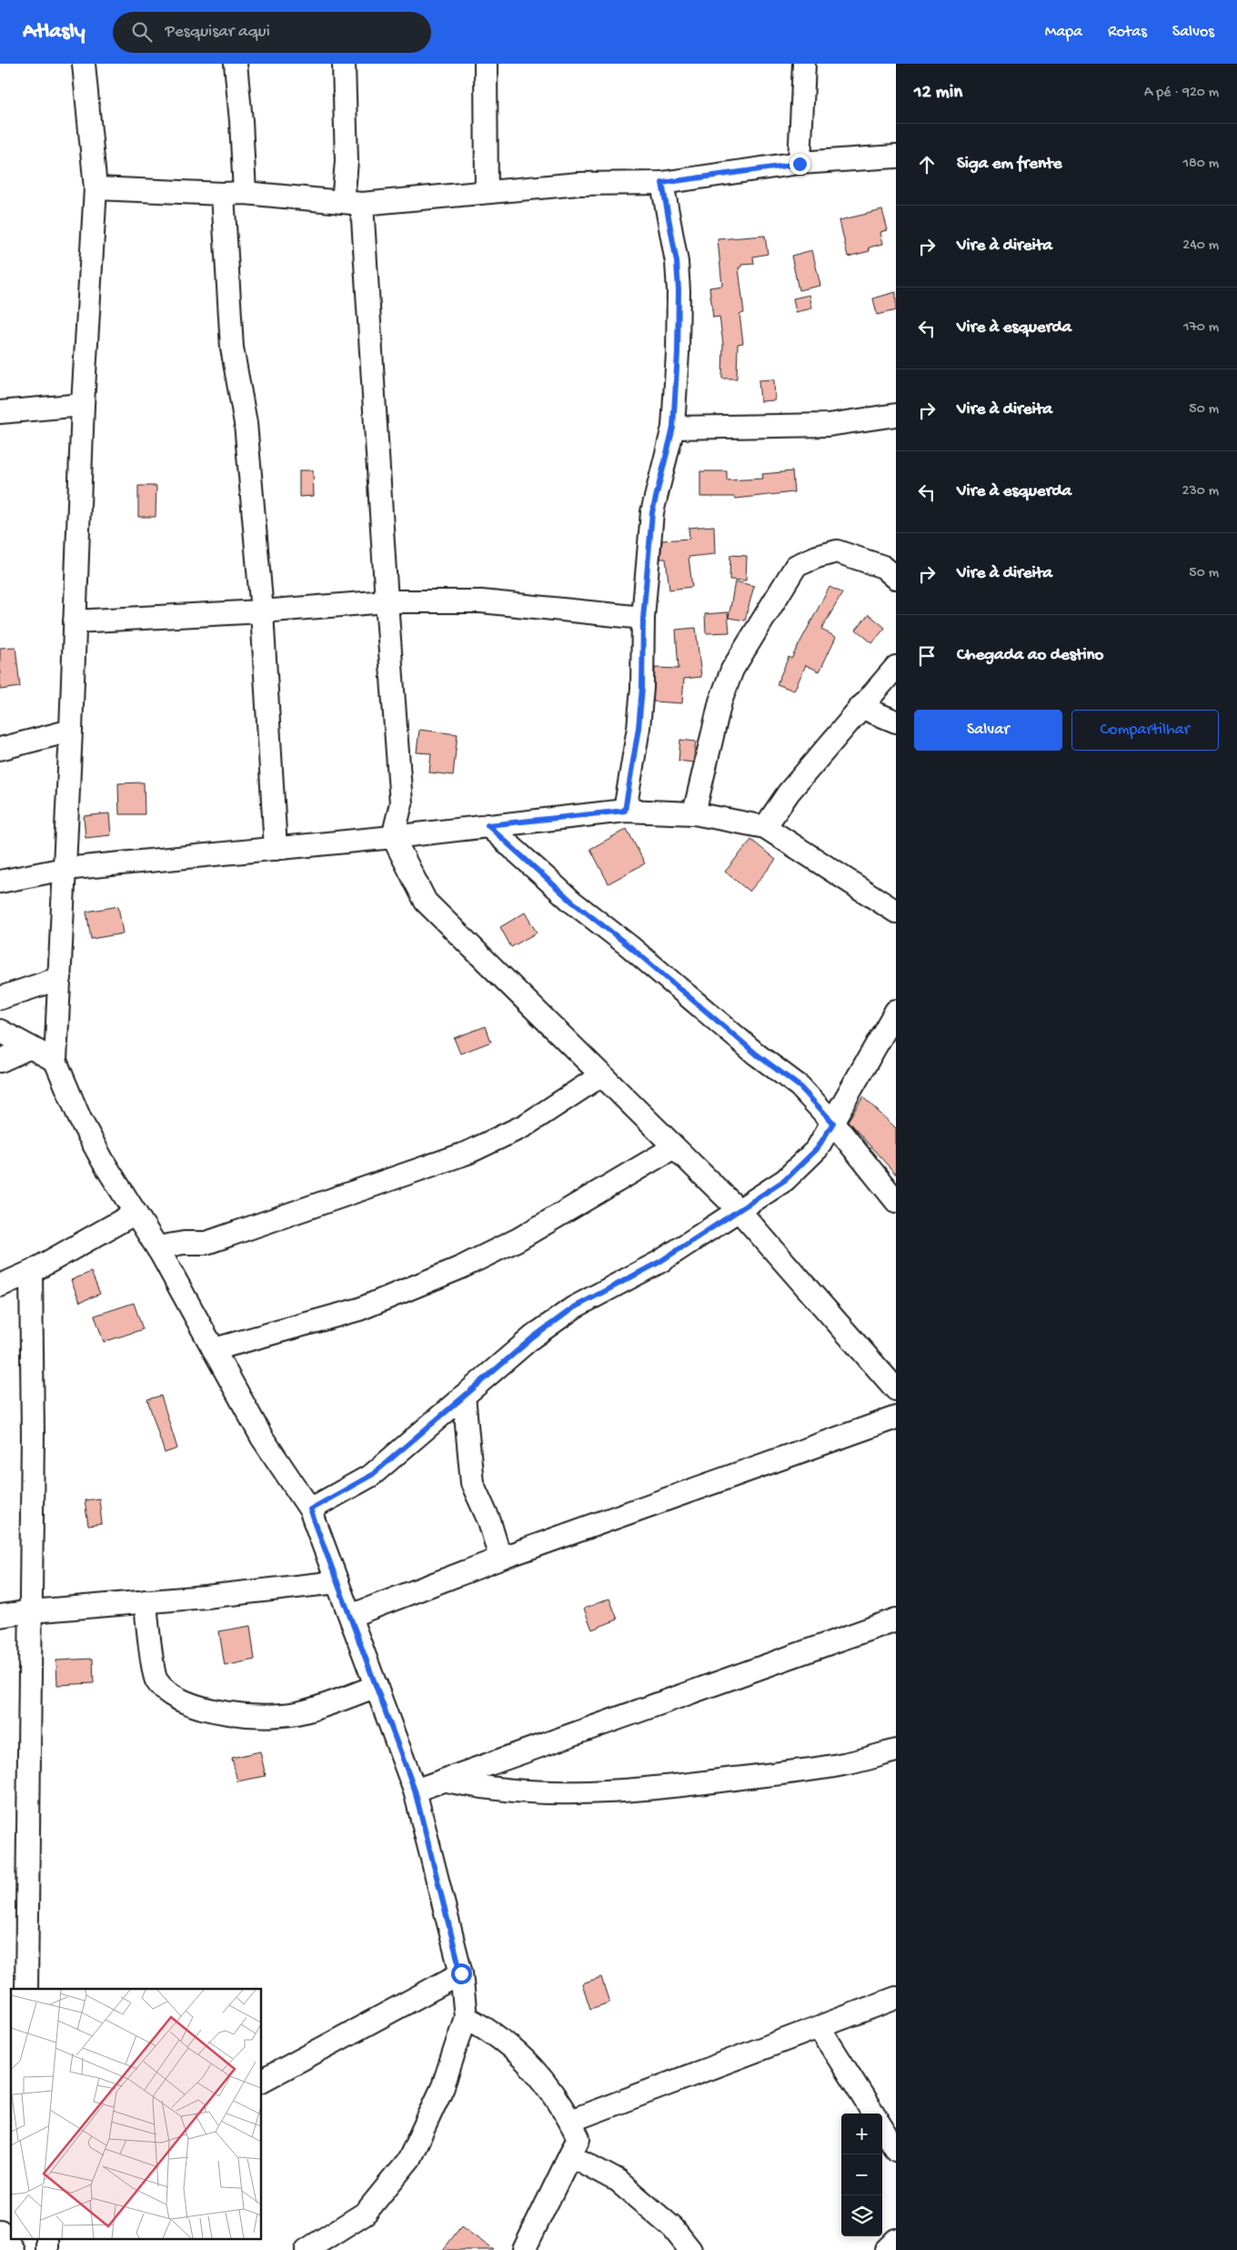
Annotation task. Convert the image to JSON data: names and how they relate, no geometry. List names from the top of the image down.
{
  "page": {
    "header": "Atlasly",
    "search": "Pesquisar aqui",
    "nav": ["Mapa", "Rotas", "Salvos"],
    "heading": ["12 min", "A pé · 920 m"],
    "list": [
      ["Siga em frente", "180 m"],
      ["Vire à direita", "240 m"],
      ["Vire à esquerda", "170 m"],
      ["Vire à direita", "50 m"],
      ["Vire à esquerda", "230 m"],
      ["Vire à direita", "50 m"],
      "Chegada ao destino"
    ],
    "buttons": ["Salvar", "Compartilhar"],
    "map_buttons": ["+", "−"]
  }
}
